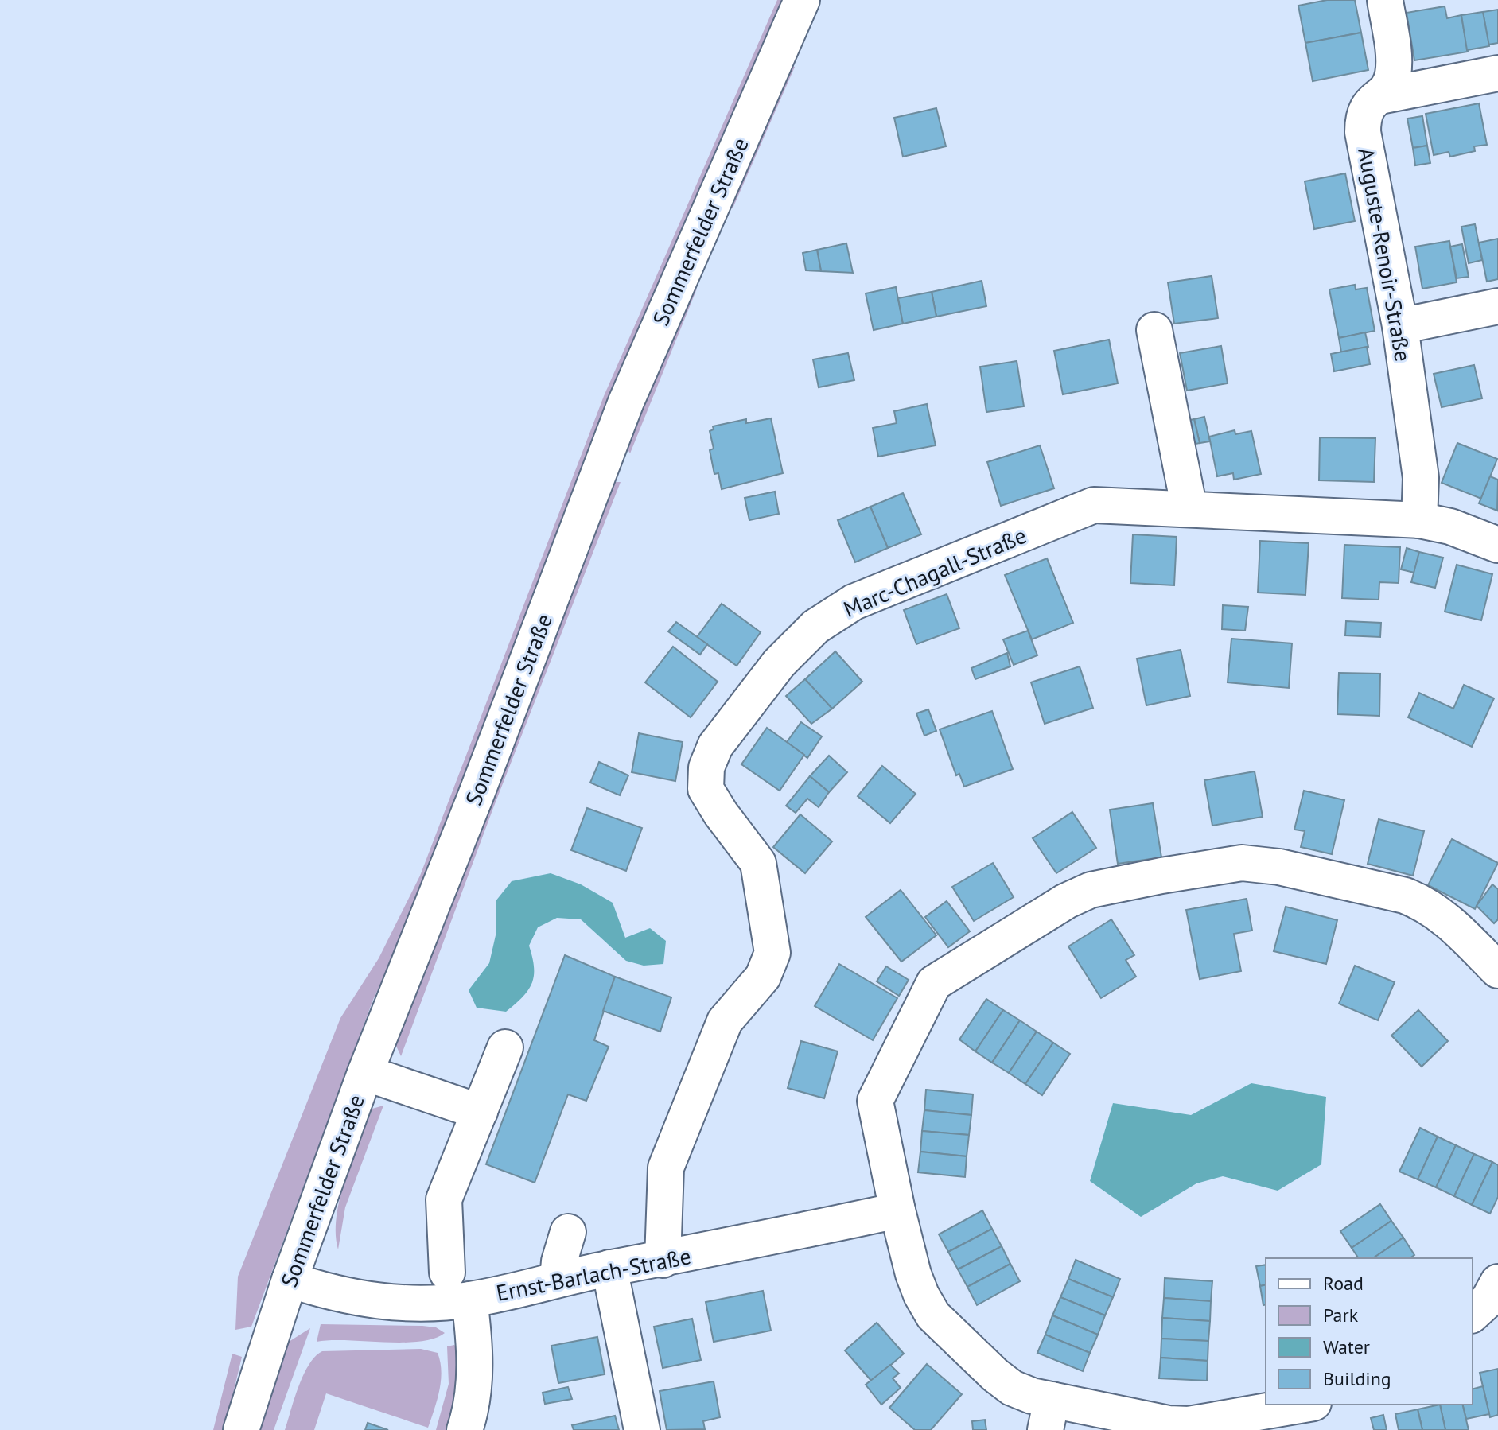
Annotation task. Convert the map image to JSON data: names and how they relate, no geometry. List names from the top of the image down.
{
  "streets": {
    "street": [
      "Sommerfelder Straße",
      "Auguste-Renoir-Straße",
      "Marc-Chagall-Straße",
      "Ernst-Barlach-Straße"
    ]
  },
  "crossings": [
    ["Sommerfelder Straße", "Ernst-Barlach-Straße"],
    ["Auguste-Renoir-Straße", "Marc-Chagall-Straße"],
    ["Marc-Chagall-Straße", "Ernst-Barlach-Straße"]
  ],
  "legend": [
    "Road",
    "Park",
    "Water",
    "Building"
  ]
}
